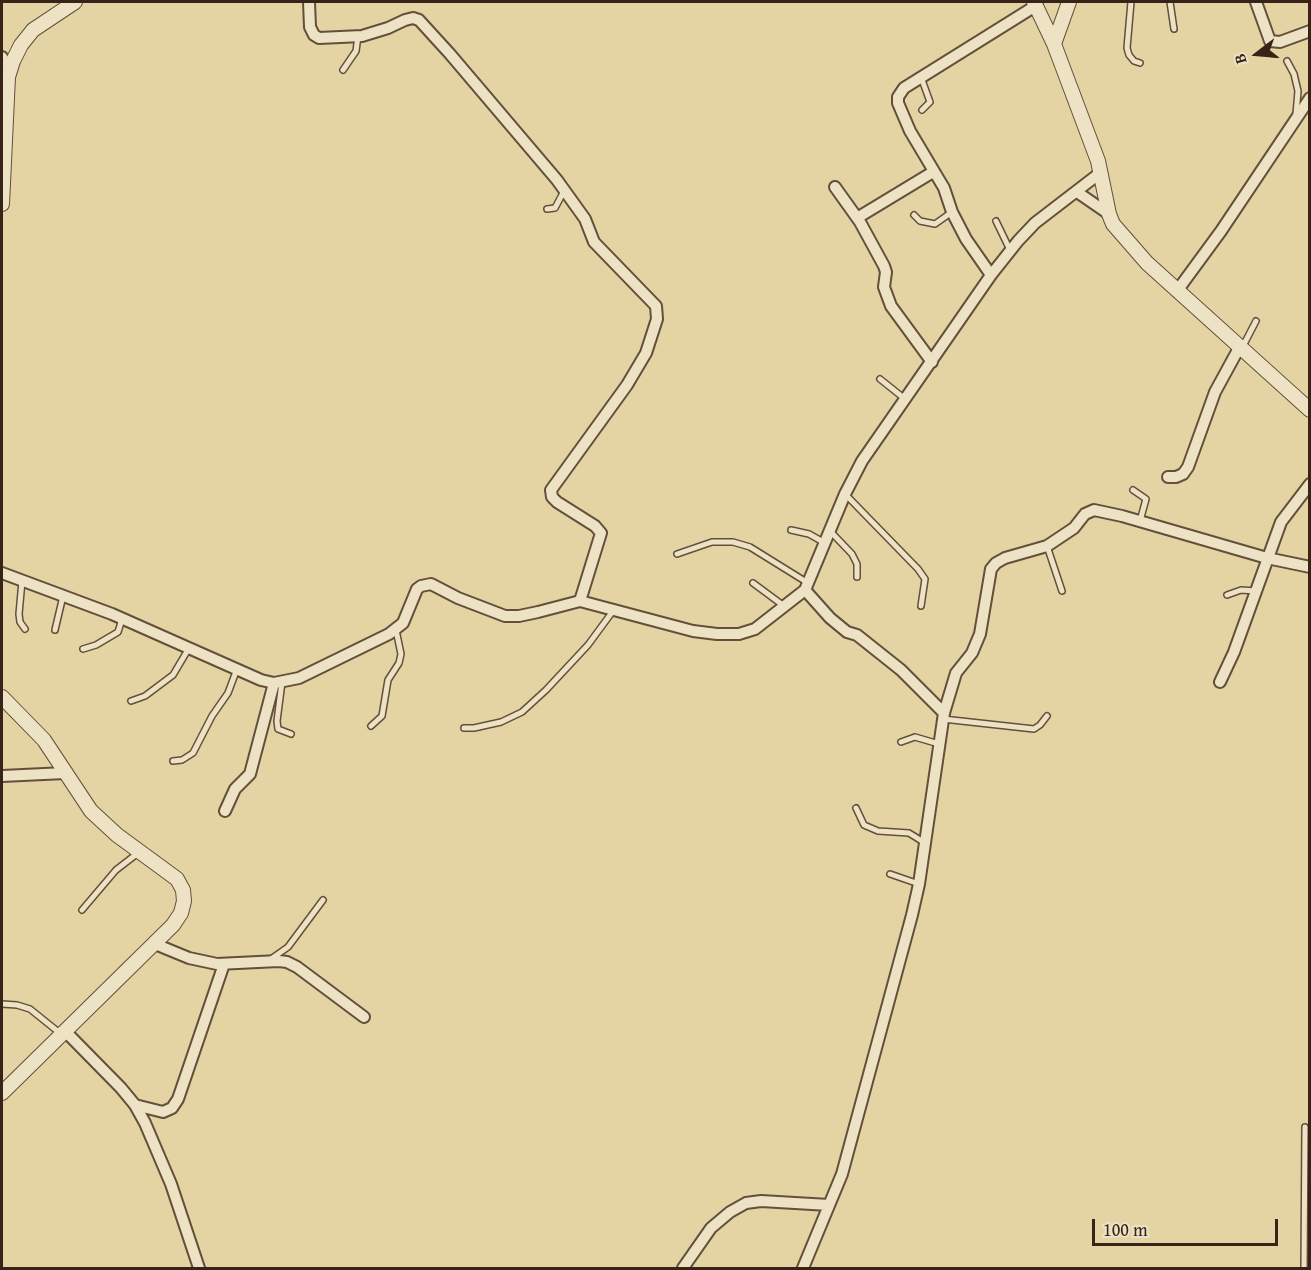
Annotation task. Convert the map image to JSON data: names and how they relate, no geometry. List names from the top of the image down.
{
  "scale_bar": "100 m",
  "north": "left"
}
